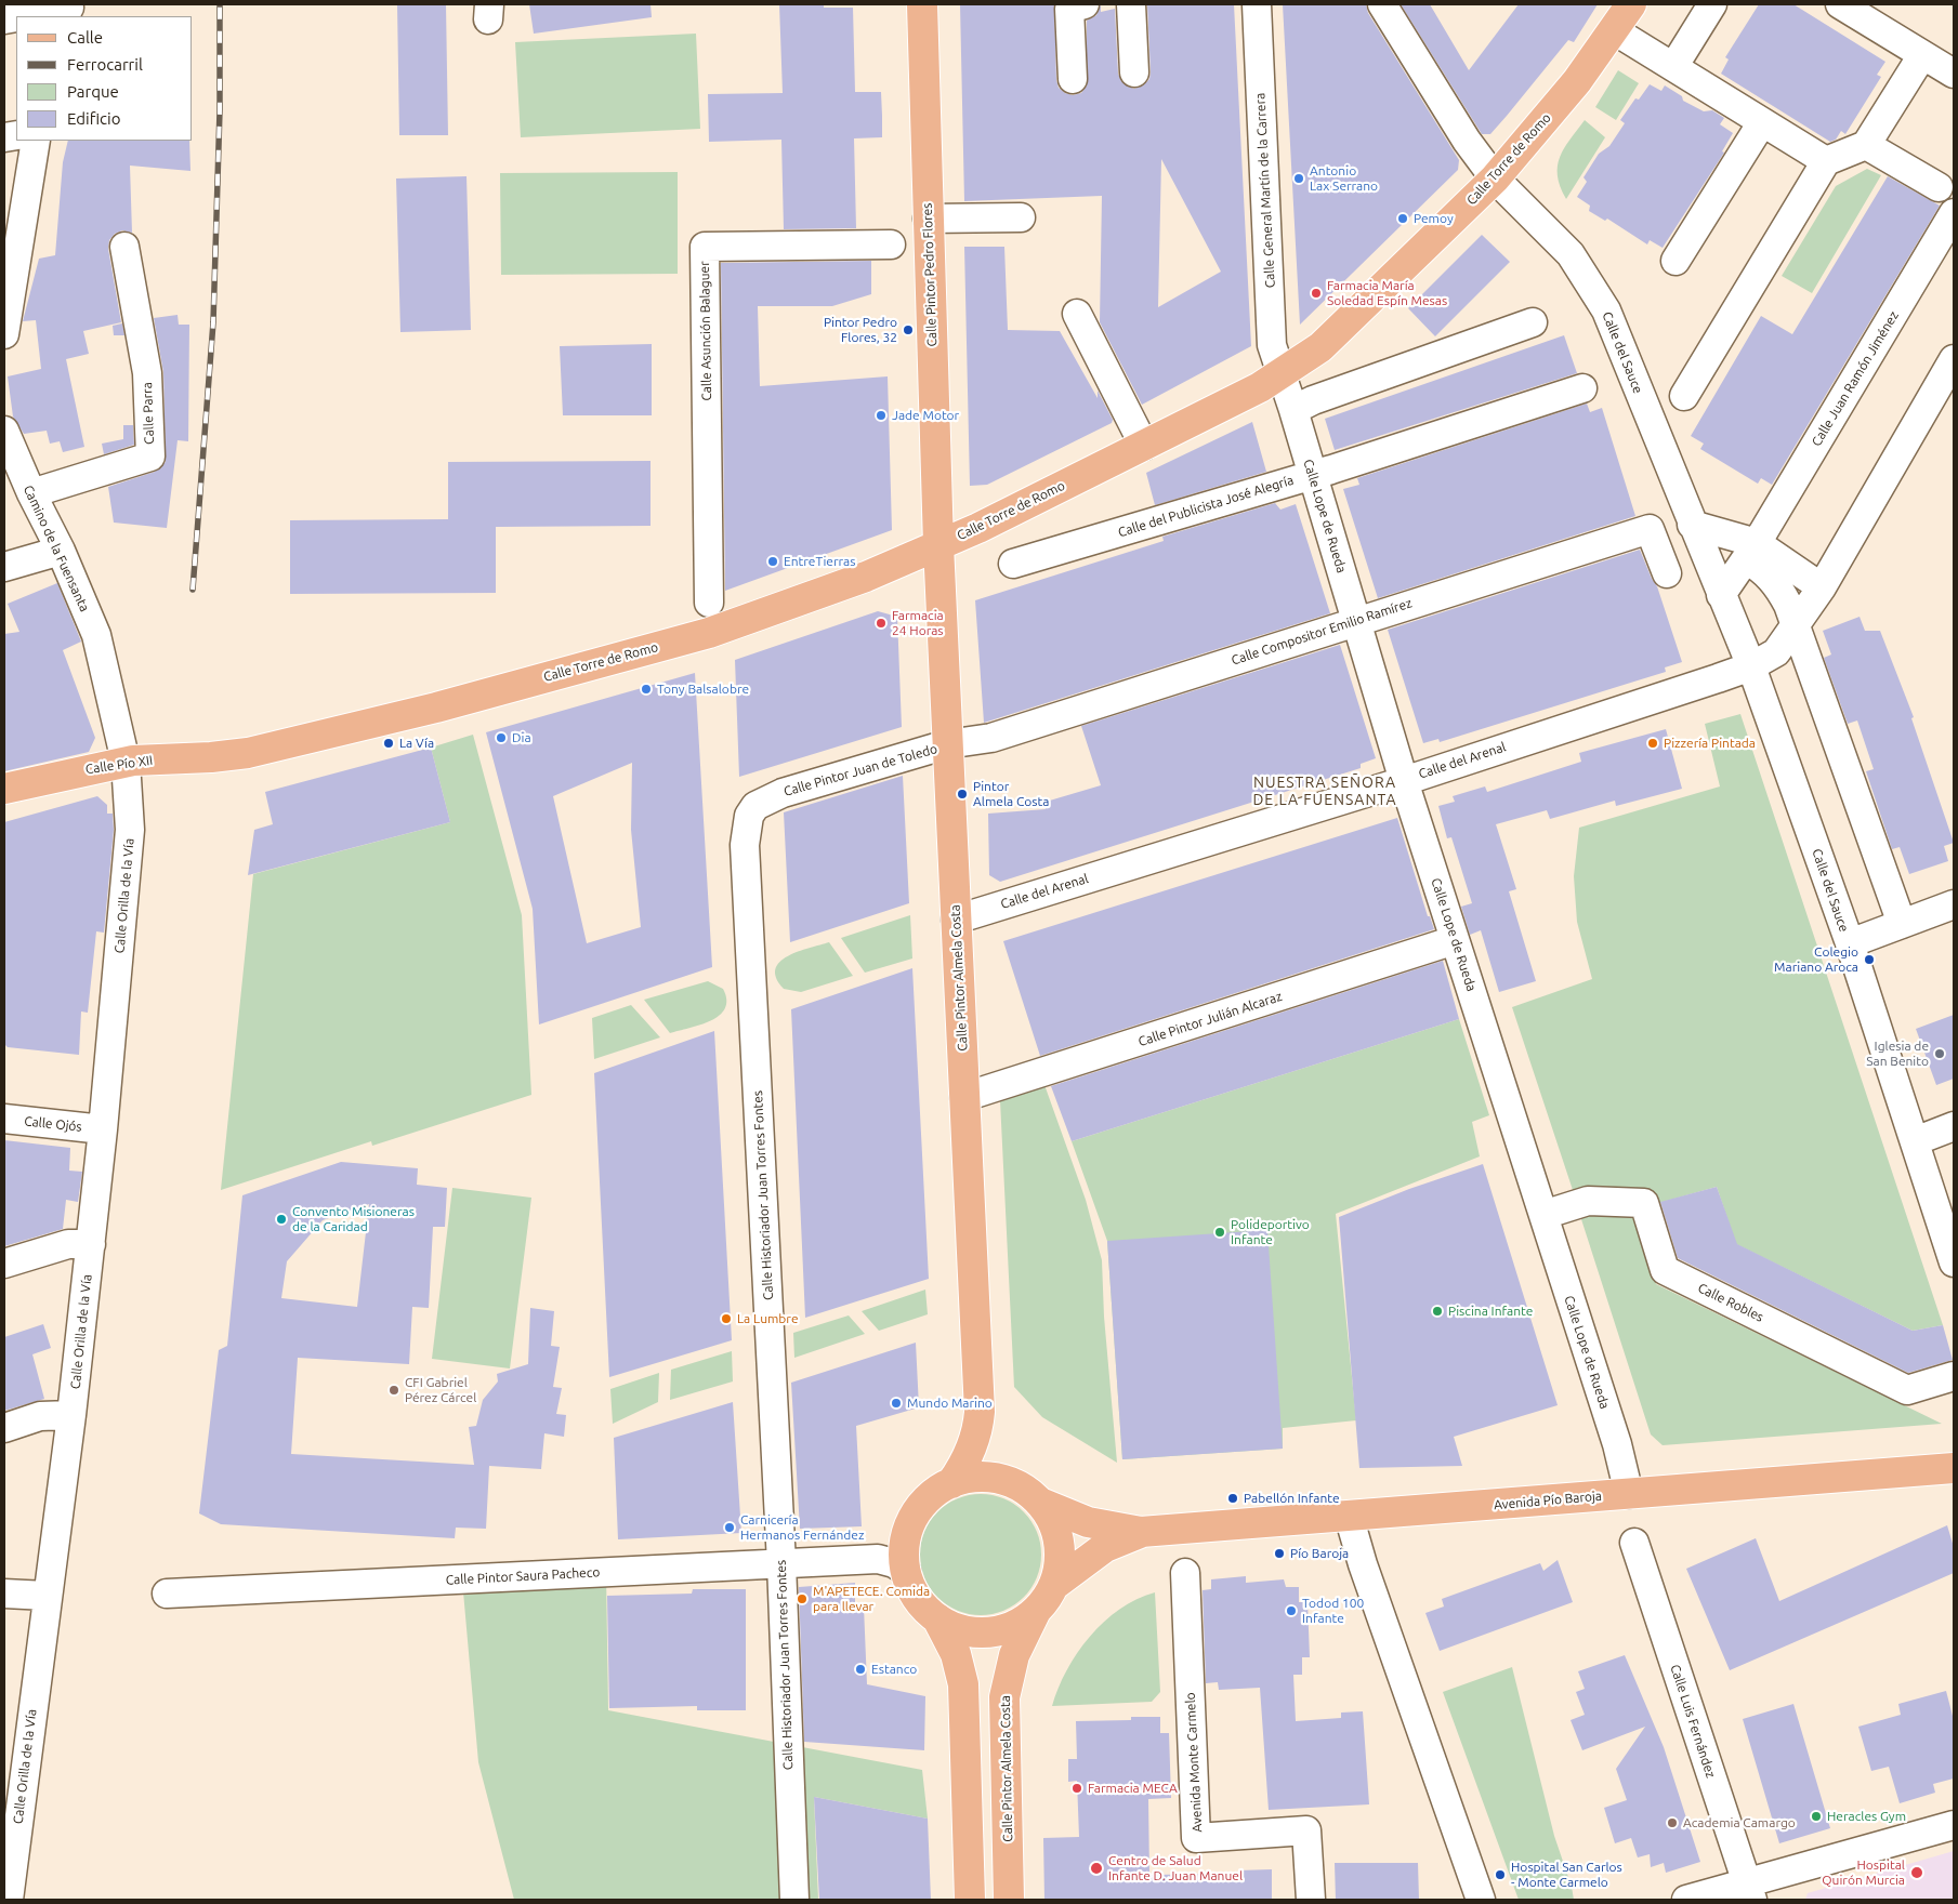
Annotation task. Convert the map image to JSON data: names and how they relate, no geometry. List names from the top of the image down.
{
  "streets": {
    "main road": [
      "Calle Torre de Romo",
      "Calle Pintor Pedro Flores",
      "Calle Pío XII",
      "Calle Pintor Almela Costa",
      "Avenida Pío Baroja"
    ],
    "street": [
      "Calle General Martín de la Carrera",
      "Calle Asunción Balaguer",
      "Calle del Sauce",
      "Calle Juan Ramón Jiménez",
      "Calle Parra",
      "Calle del Publicista José Alegría",
      "Calle Lope de Rueda",
      "Camino de la Fuensanta",
      "Calle Compositor Emilio Ramírez",
      "Calle del Arenal",
      "Calle Pintor Juan de Toledo",
      "Calle Orilla de la Vía",
      "Calle Pintor Julián Alcaraz",
      "Calle Ojós",
      "Calle Historiador Juan Torres Fontes",
      "Calle Robles",
      "Calle Pintor Saura Pacheco",
      "Calle Luis Fernández",
      "Avenida Monte Carmelo"
    ]
  },
  "crossings": [
    ["Calle Torre de Romo", "Calle General Martín de la Carrera"],
    ["Calle Torre de Romo", "Calle Pintor Pedro Flores"],
    ["Calle Torre de Romo", "Calle del Sauce"],
    ["Calle Torre de Romo", "Calle Lope de Rueda"],
    ["Calle Torre de Romo", "Calle Pío XII"],
    ["Calle Torre de Romo", "Calle Pintor Almela Costa"],
    ["Calle General Martín de la Carrera", "Calle Lope de Rueda"],
    ["Calle Pintor Pedro Flores", "Calle Pintor Almela Costa"],
    ["Calle del Sauce", "Calle Juan Ramón Jiménez"],
    ["Calle del Sauce", "Calle del Arenal"],
    ["Calle Parra", "Camino de la Fuensanta"],
    ["Calle del Publicista José Alegría", "Calle Lope de Rueda"],
    ["Calle Lope de Rueda", "Calle Compositor Emilio Ramírez"],
    ["Calle Lope de Rueda", "Calle del Arenal"],
    ["Calle Lope de Rueda", "Calle Pintor Julián Alcaraz"],
    ["Calle Lope de Rueda", "Calle Robles"],
    ["Calle Lope de Rueda", "Avenida Pío Baroja"],
    ["Camino de la Fuensanta", "Calle Pío XII"],
    ["Camino de la Fuensanta", "Calle Orilla de la Vía"],
    ["Calle Compositor Emilio Ramírez", "Calle Pintor Juan de Toledo"],
    ["Calle Compositor Emilio Ramírez", "Calle Pintor Almela Costa"],
    ["Calle del Arenal", "Calle Pintor Almela Costa"],
    ["Calle Pío XII", "Calle Orilla de la Vía"],
    ["Calle Pintor Juan de Toledo", "Calle Pintor Almela Costa"],
    ["Calle Pintor Juan de Toledo", "Calle Historiador Juan Torres Fontes"],
    ["Calle Orilla de la Vía", "Calle Ojós"],
    ["Calle Pintor Almela Costa", "Calle Pintor Julián Alcaraz"],
    ["Calle Pintor Almela Costa", "Avenida Pío Baroja"],
    ["Calle Pintor Almela Costa", "Calle Pintor Saura Pacheco"],
    ["Calle Historiador Juan Torres Fontes", "Calle Pintor Saura Pacheco"],
    ["Avenida Pío Baroja", "Calle Pintor Saura Pacheco"]
  ],
  "districts": ["NUESTRA SEÑORA DE LA FUENSANTA"],
  "places": [
    "Antonio Lax Serrano",
    "Pemoy",
    "Farmacia María Soledad Espín Mesas",
    "Pintor Pedro Flores, 32",
    "Jade Motor",
    "EntreTierras",
    "Farmacia 24 Horas",
    "Tony Balsalobre",
    "Dia",
    "La Vía",
    "Pizzería Pintada",
    "Pintor Almela Costa",
    "Colegio Mariano Aroca",
    "Iglesia de San Benito",
    "Convento Misioneras de la Caridad",
    "Polideportivo Infante",
    "Piscina Infante",
    "La Lumbre",
    "CFI Gabriel Pérez Cárcel",
    "Mundo Marino",
    "Pabellón Infante",
    "Carnicería Hermanos Fernández",
    "Pío Baroja",
    "M'APETECE. Comida para llevar",
    "Todod 100 Infante",
    "Estanco",
    "Farmacia MECA",
    "Heracles Gym",
    "Academia Camargo",
    "Centro de Salud Infante D. Juan Manuel",
    "Hospital Quirón Murcia",
    "Hospital San Carlos - Monte Carmelo"
  ],
  "legend": [
    "Calle",
    "Ferrocarril",
    "Parque",
    "Edificio"
  ]
}
